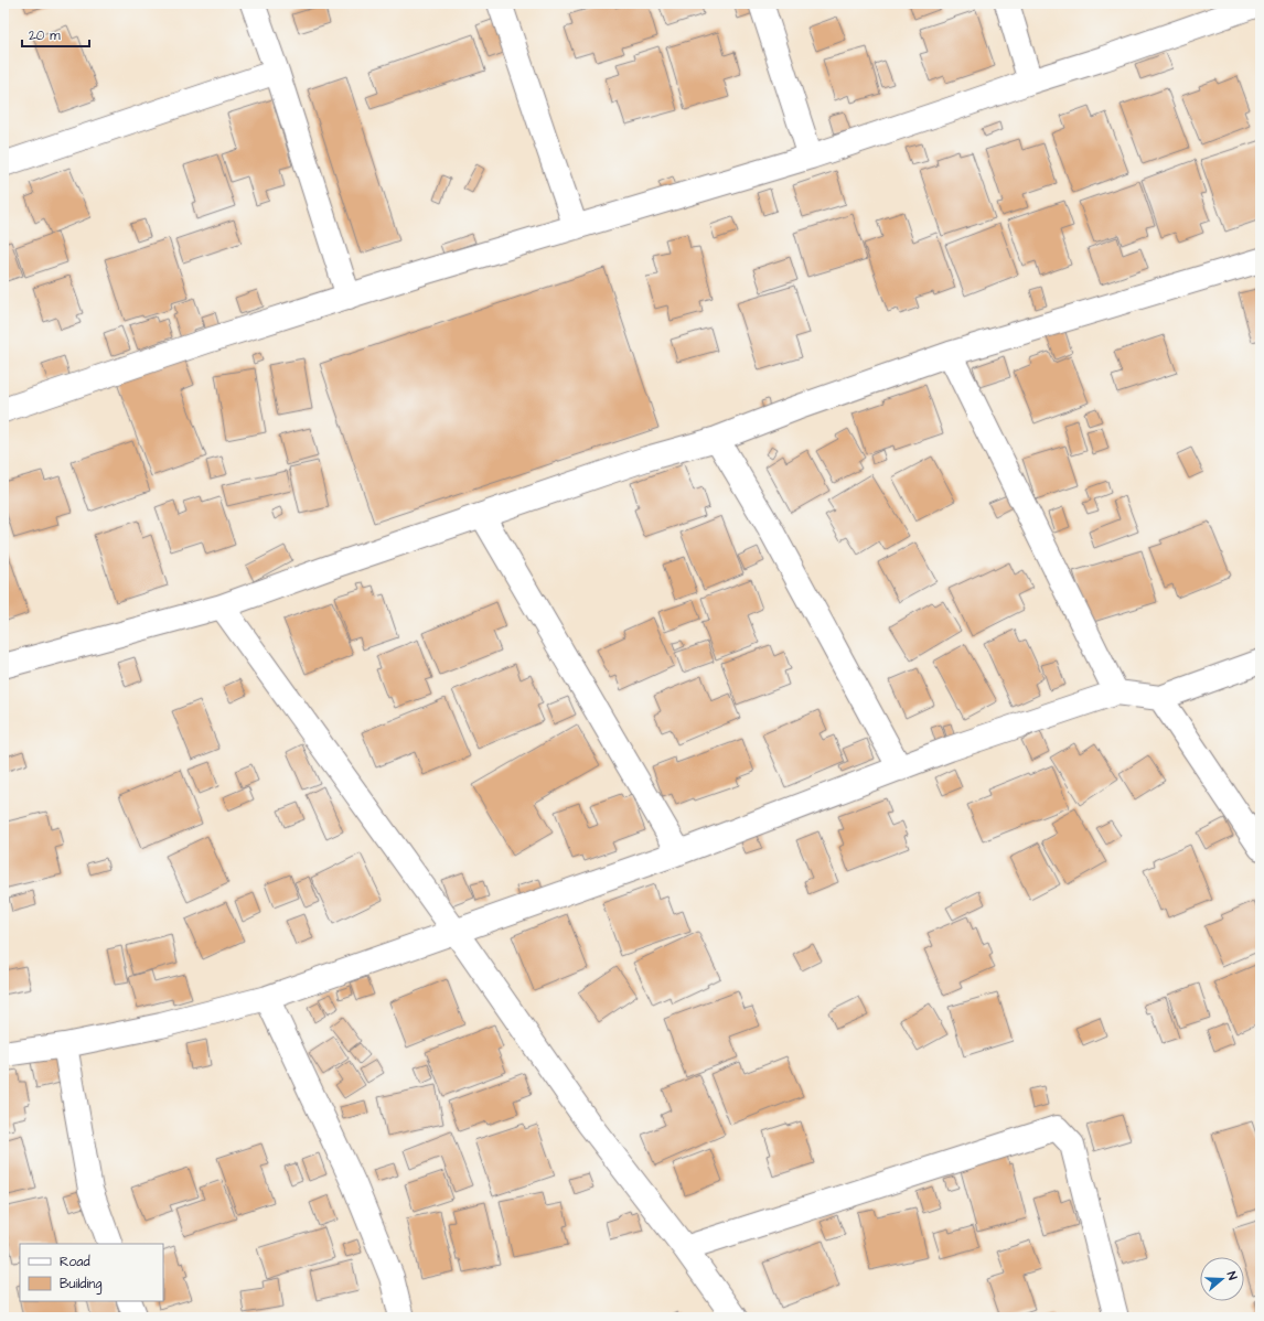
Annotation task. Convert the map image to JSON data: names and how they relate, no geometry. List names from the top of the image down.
{
  "legend": ["Road", "Building"],
  "scale_bar": "20 m",
  "north": "right"
}
